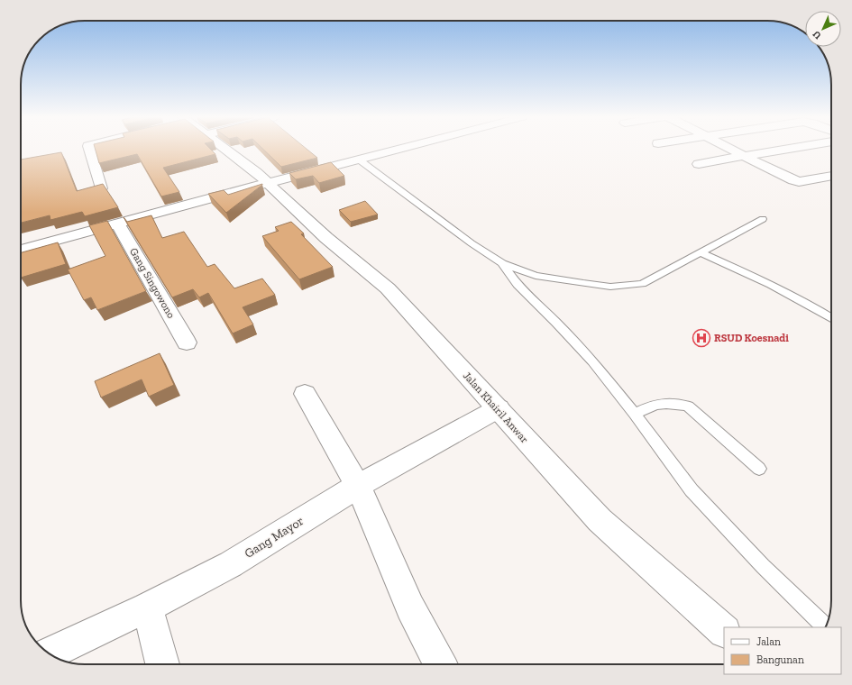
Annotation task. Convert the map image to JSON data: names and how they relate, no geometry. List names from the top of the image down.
{
  "streets": {
    "street": ["Gang Singowono", "Jalan Khairil Anwar", "Gang Mayor"]
  },
  "crossings": [
    ["Jalan Khairil Anwar", "Gang Mayor"]
  ],
  "places": {
    "hospital": ["RSUD Koesnadi"]
  },
  "legend": ["Jalan", "Bangunan"],
  "north": "bottom left"
}
